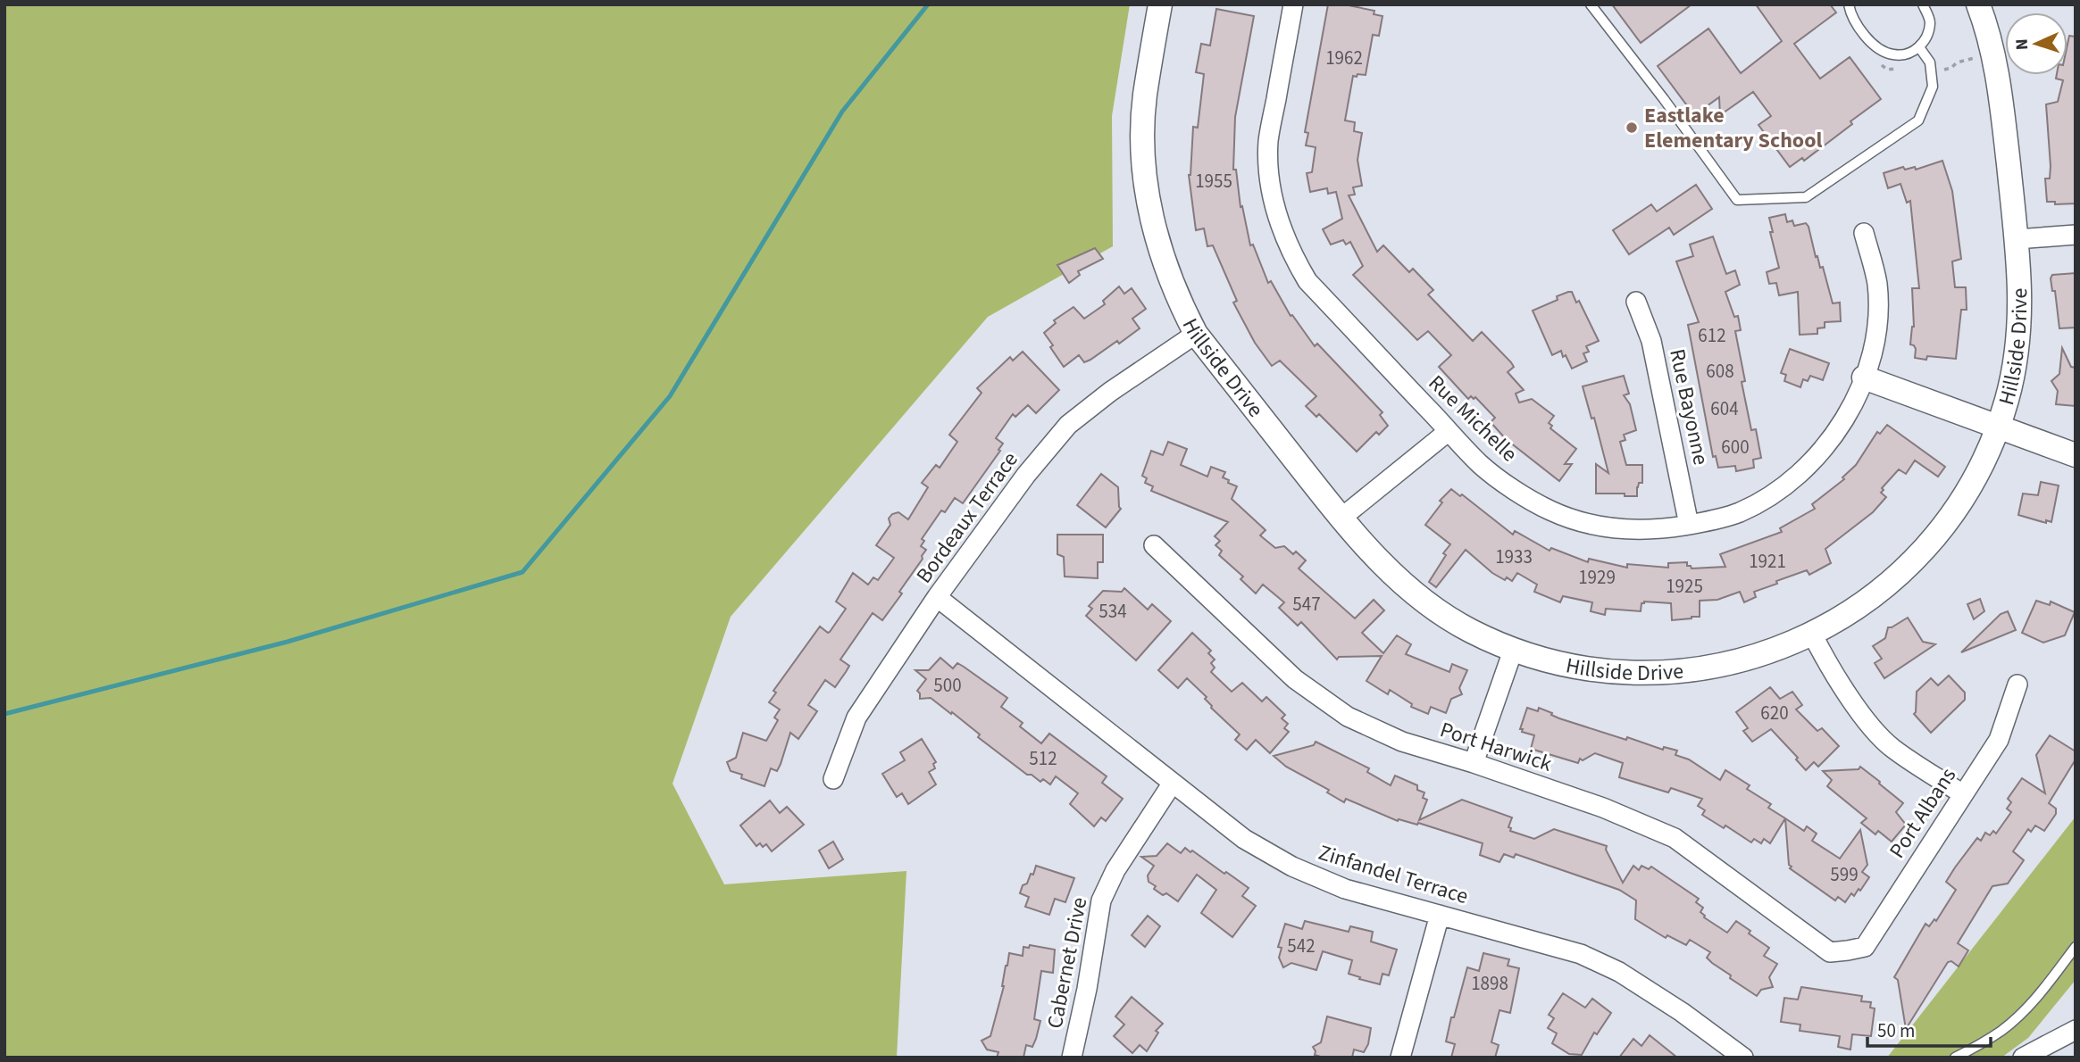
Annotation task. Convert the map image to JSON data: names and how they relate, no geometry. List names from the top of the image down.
{
  "streets": {
    "street": [
      "Hillside Drive",
      "Rue Bayonne",
      "Rue Michelle",
      "Bordeaux Terrace",
      "Port Harwick",
      "Port Albans",
      "Zinfandel Terrace",
      "Cabernet Drive"
    ]
  },
  "crossings": [
    ["Hillside Drive", "Bordeaux Terrace"],
    ["Rue Bayonne", "Rue Michelle"],
    ["Bordeaux Terrace", "Zinfandel Terrace"],
    ["Port Harwick", "Port Albans"],
    ["Zinfandel Terrace", "Cabernet Drive"]
  ],
  "places": ["Eastlake Elementary School"],
  "house_numbers": [
    "1962",
    "1955",
    "612",
    "608",
    "604",
    "600",
    "1933",
    "1921",
    "1929",
    "1925",
    "547",
    "534",
    "500",
    "620",
    "512",
    "599",
    "542",
    "1898"
  ],
  "scale_bar": "50 m",
  "north": "left"
}
